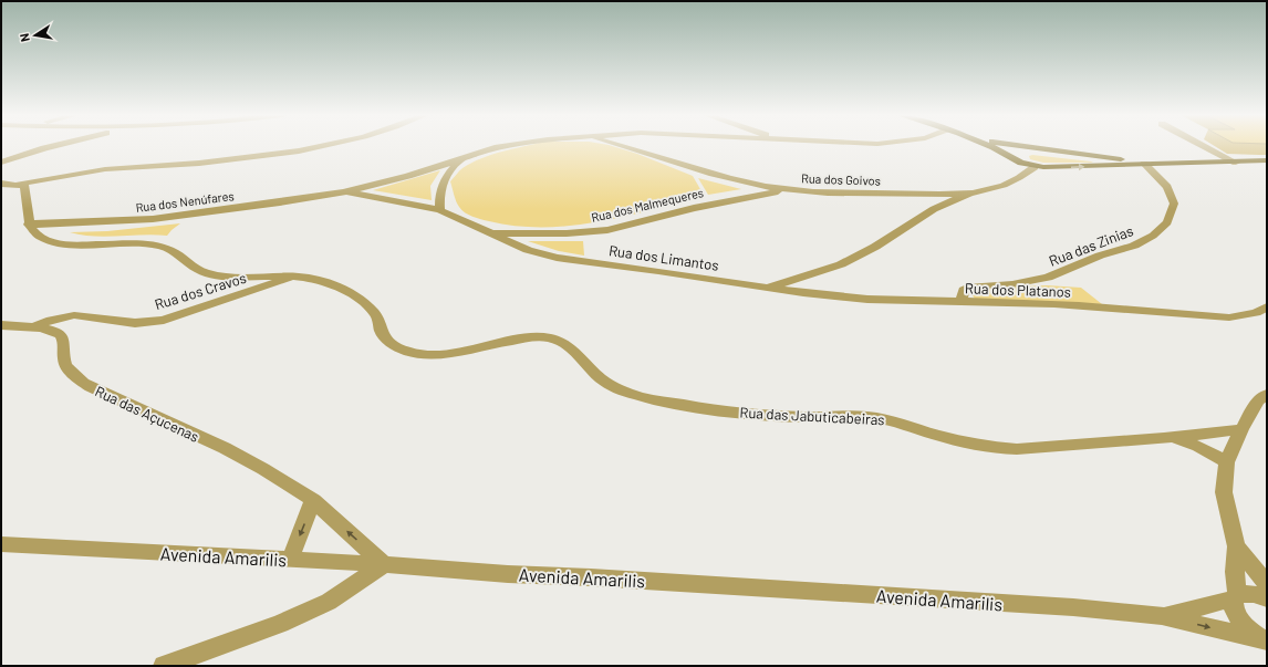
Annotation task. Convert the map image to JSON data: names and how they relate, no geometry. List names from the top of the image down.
{
  "streets": {
    "street": [
      "Rua dos Goivos",
      "Rua dos Nenúfares",
      "Rua dos Malmequeres",
      "Rua das Zinias",
      "Rua dos Limantos",
      "Rua dos Platanos",
      "Rua dos Cravos",
      "Rua das Açucenas",
      "Rua das Jabuticabeiras",
      "Avenida Amarilis"
    ]
  },
  "crossings": [
    ["Rua dos Goivos", "Rua dos Malmequeres"],
    ["Rua dos Goivos", "Rua dos Limantos"],
    ["Rua dos Nenúfares", "Rua dos Limantos"],
    ["Rua dos Nenúfares", "Rua das Jabuticabeiras"],
    ["Rua dos Malmequeres", "Rua dos Limantos"],
    ["Rua das Zinias", "Rua dos Platanos"],
    ["Rua dos Limantos", "Rua dos Platanos"],
    ["Rua dos Cravos", "Rua das Açucenas"],
    ["Rua dos Cravos", "Rua das Jabuticabeiras"],
    ["Rua das Açucenas", "Avenida Amarilis"]
  ],
  "north": "left"
}
